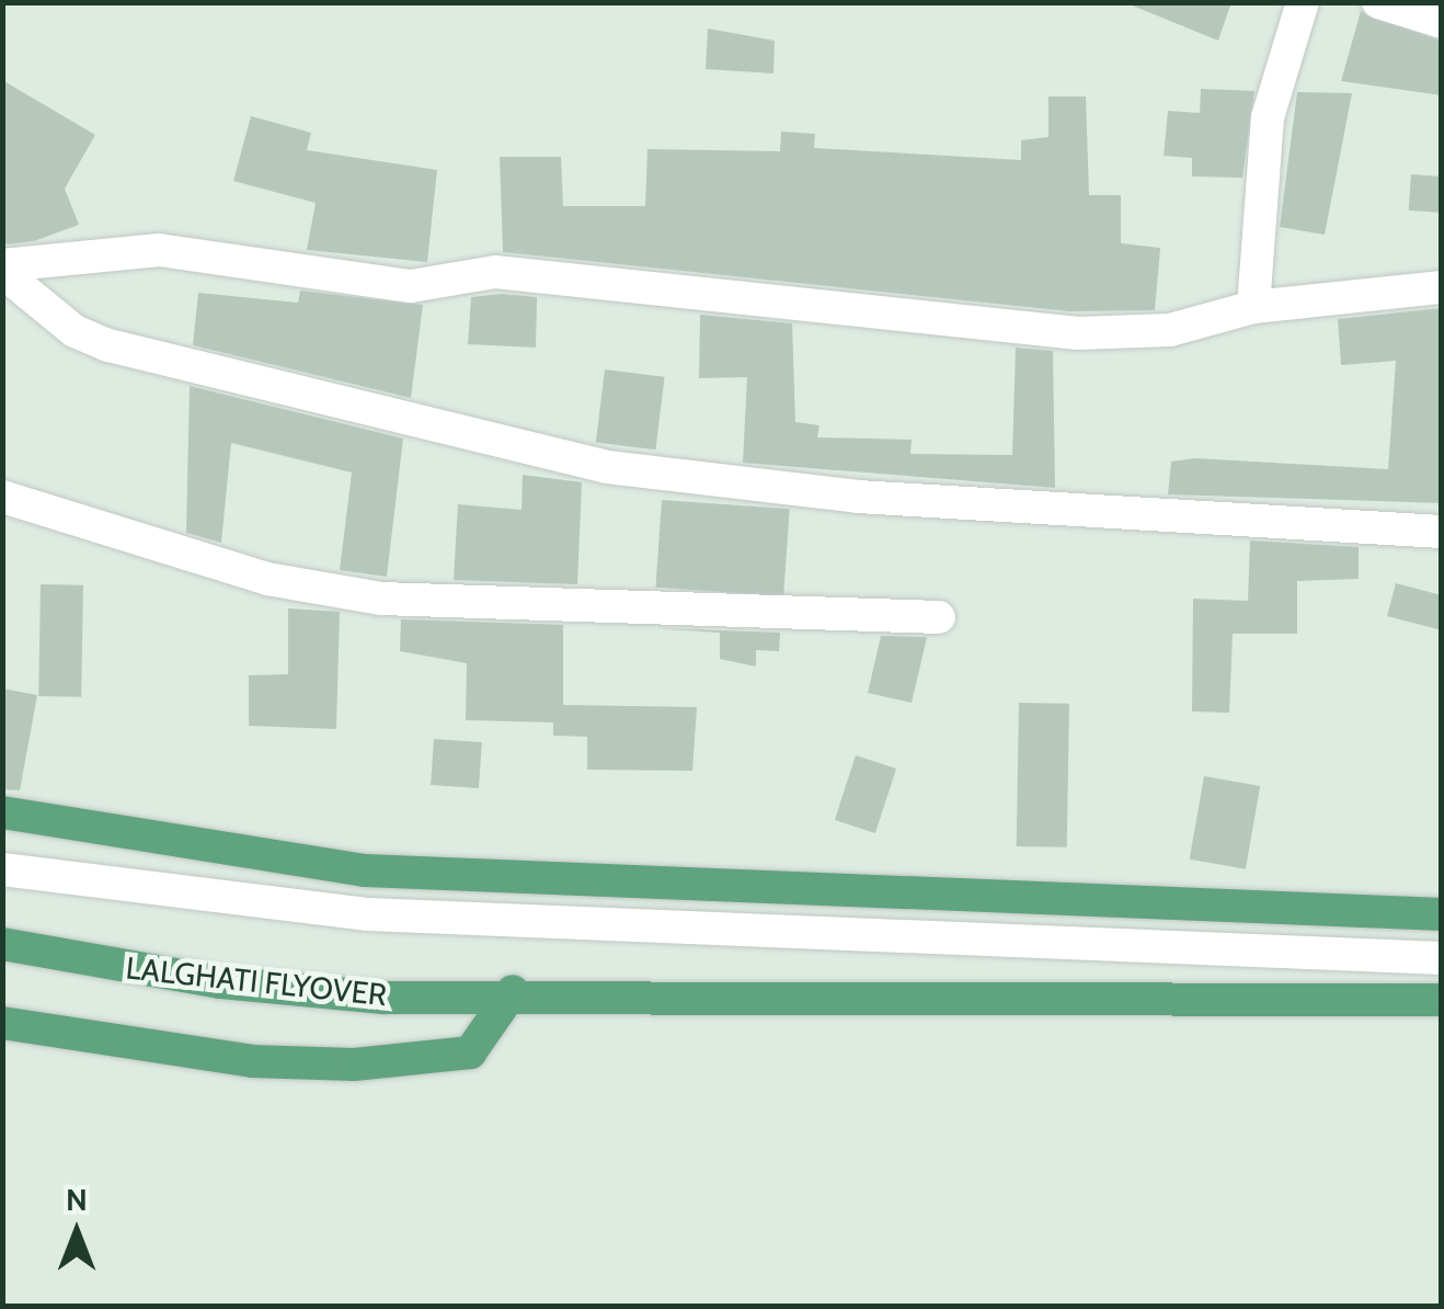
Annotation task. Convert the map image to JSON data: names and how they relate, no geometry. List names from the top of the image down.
{
  "streets": {
    "main road": ["LALGHATI FLYOVER"]
  },
  "north": "top"
}
